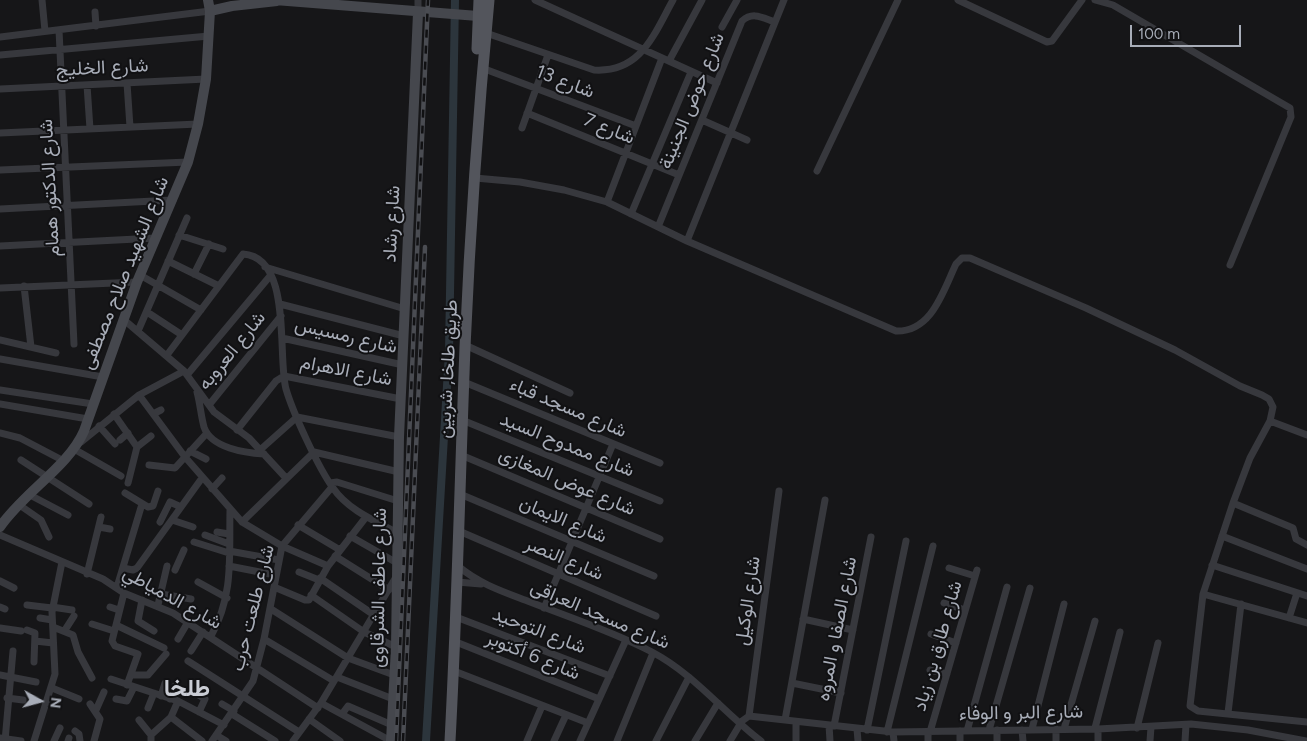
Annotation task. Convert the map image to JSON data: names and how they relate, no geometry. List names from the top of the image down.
{
  "streets": {
    "main road": [
      "شارع رشاد",
      "شارع الشهيد صلاح مصطفى",
      "طريق طلخا, شربين",
      "شارع عاطف الشرقاوى"
    ],
    "street": [
      "شارع الخليج",
      "شارع 13",
      "شارع حوض الجنينة",
      "شارع 7",
      "شارع الدكتور همام",
      "شارع رمسيس",
      "شارع العروبه",
      "شارع الاهرام",
      "شارع مسجد قباء",
      "شارع ممدوح السيد",
      "شارع عوض المغازى",
      "شارع الايمان",
      "شارع النصر",
      "شارع الدمياطي",
      "شارع الوكيل",
      "شارع طلعت حرب",
      "شارع مسجد العراقى",
      "شارع الصفا و المروه",
      "شارع التوحيد",
      "شارع طارق بن زياد",
      "شارع 6 أكتوبر",
      "شارع البر و الوفاء"
    ]
  },
  "crossings": [
    ["شارع الخليج", "شارع الدكتور همام"],
    ["شارع الخليج", "شارع الشهيد صلاح مصطفى"],
    ["شارع 13", "طريق طلخا, شربين"],
    ["شارع حوض الجنينة", "شارع 7"],
    ["شارع رشاد", "شارع رمسيس"],
    ["شارع رشاد", "شارع الاهرام"],
    ["شارع رشاد", "شارع عاطف الشرقاوى"],
    ["طريق طلخا, شربين", "شارع مسجد قباء"],
    ["طريق طلخا, شربين", "شارع ممدوح السيد"],
    ["طريق طلخا, شربين", "شارع عوض المغازى"],
    ["طريق طلخا, شربين", "شارع الايمان"],
    ["طريق طلخا, شربين", "شارع النصر"],
    ["طريق طلخا, شربين", "شارع مسجد العراقى"],
    ["طريق طلخا, شربين", "شارع التوحيد"],
    ["طريق طلخا, شربين", "شارع 6 أكتوبر"],
    ["شارع عاطف الشرقاوى", "شارع الدمياطي"],
    ["شارع الدمياطي", "شارع طلعت حرب"],
    ["شارع الوكيل", "شارع البر و الوفاء"],
    ["شارع الصفا و المروه", "شارع البر و الوفاء"],
    ["شارع طارق بن زياد", "شارع البر و الوفاء"]
  ],
  "districts": ["طلخا"],
  "scale_bar": "100 m",
  "north": "right"
}
